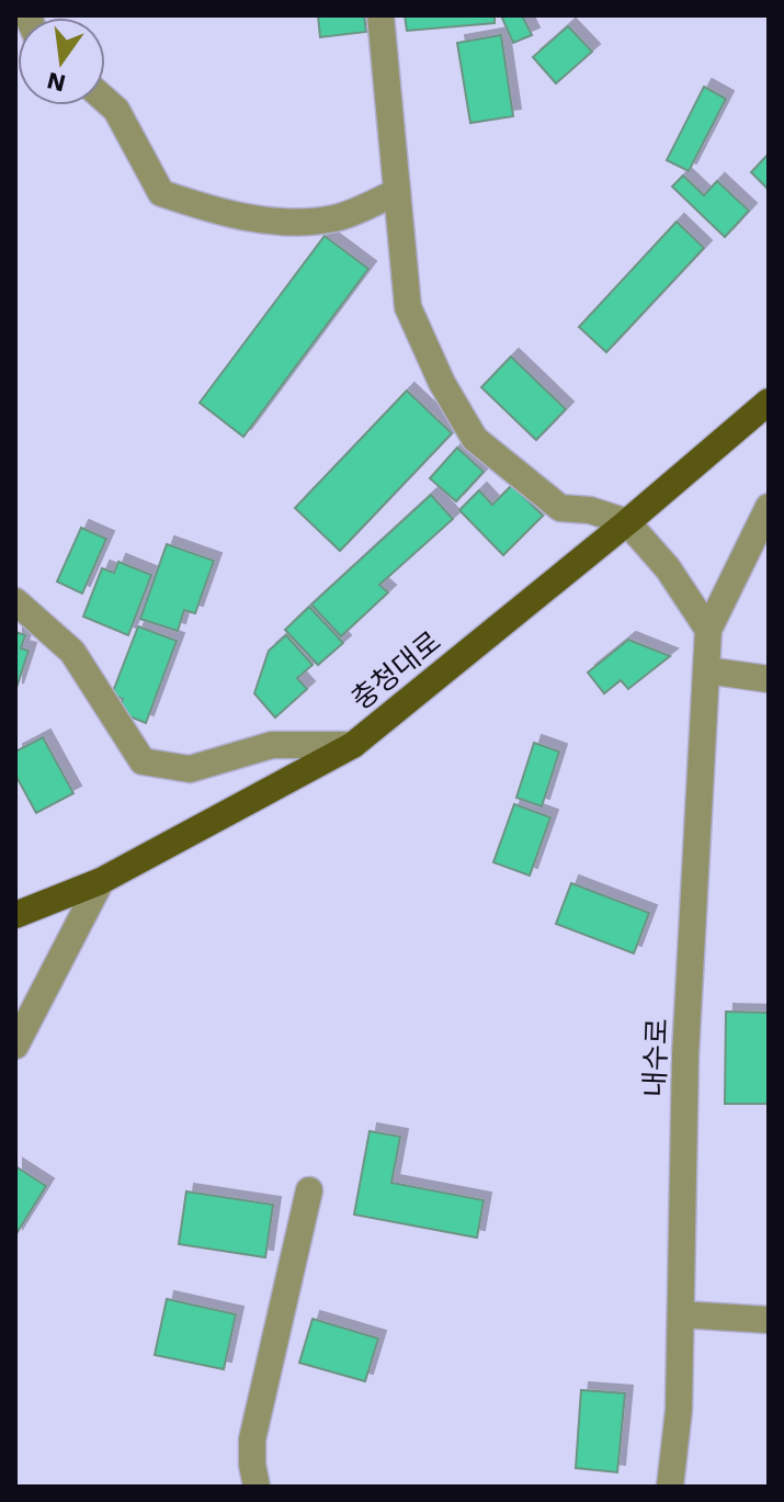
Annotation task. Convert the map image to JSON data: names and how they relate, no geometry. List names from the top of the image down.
{
  "streets": {
    "main road": ["충청대로"],
    "street": ["내수로"]
  },
  "north": "bottom"
}
